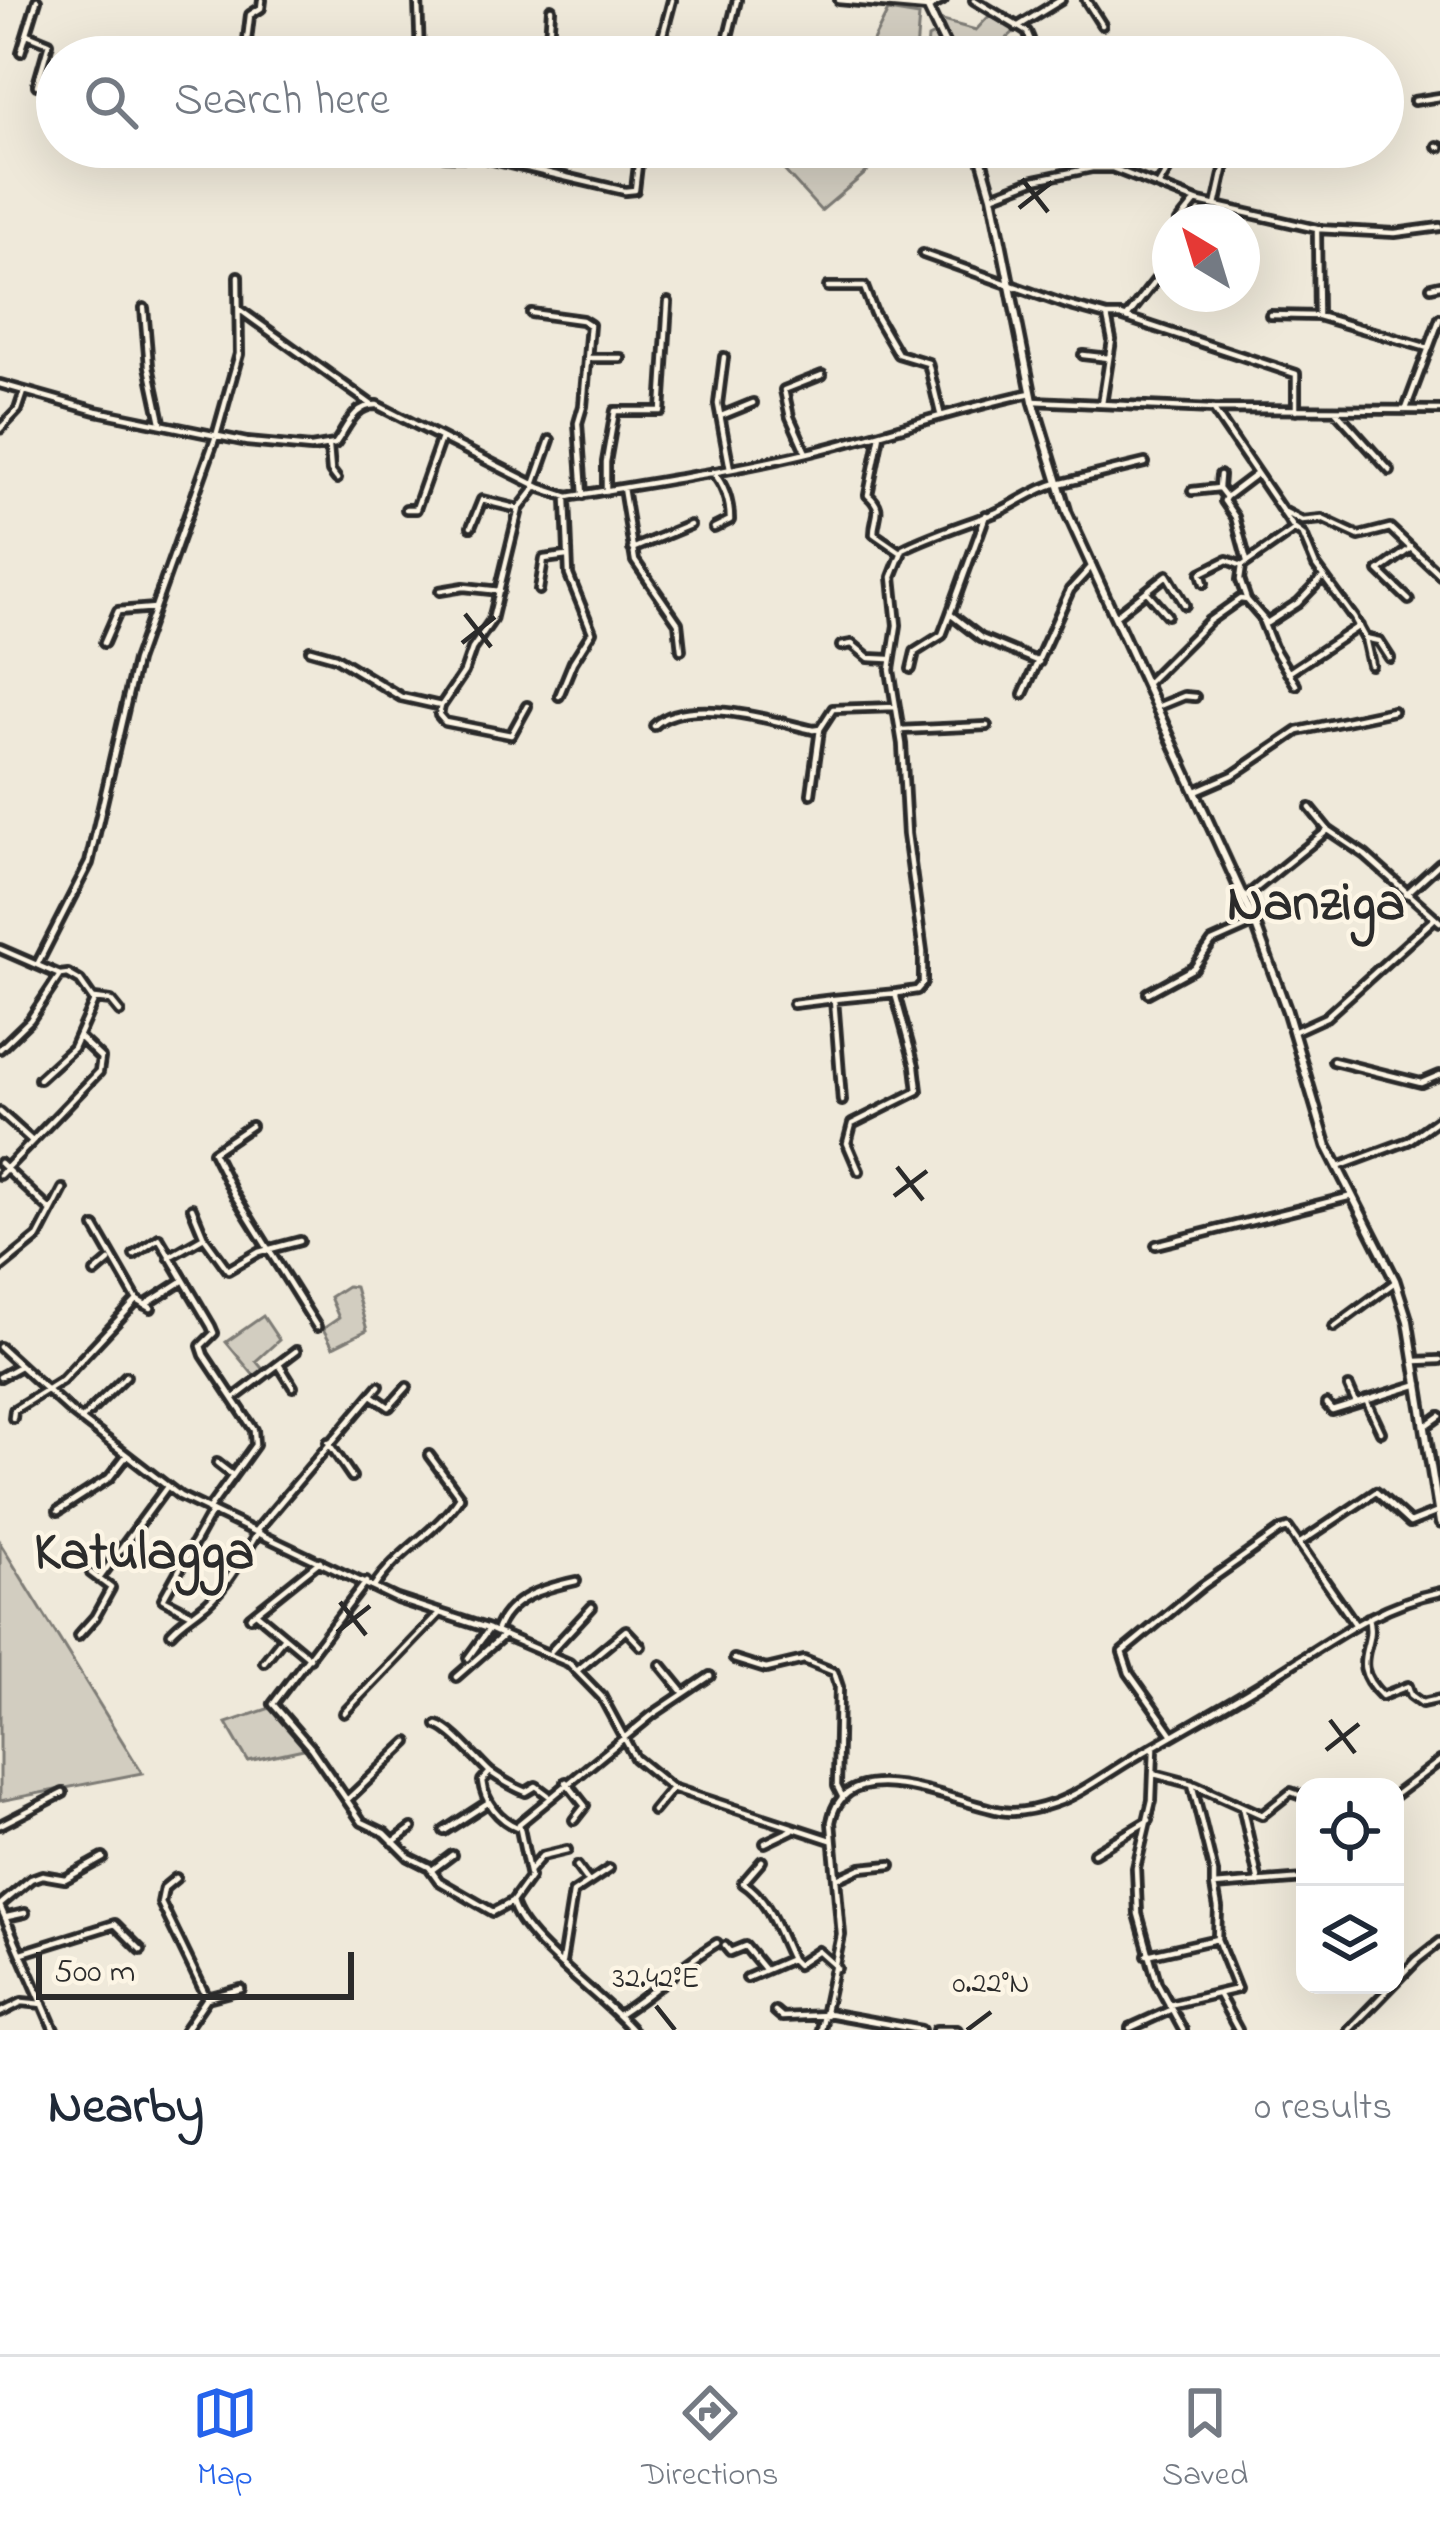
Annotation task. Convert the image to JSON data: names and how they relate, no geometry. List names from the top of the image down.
{
  "districts": ["Nanziga", "Katulagga"],
  "scale_bar": "500 m",
  "north": "top left",
  "page": {
    "search": "Search here",
    "scale": "500 m",
    "heading": ["Nearby", "0 results"],
    "nav": ["Map", "Directions", "Saved"]
  },
  "coordinates": ["32.42°E", "0.22°N"]
}
